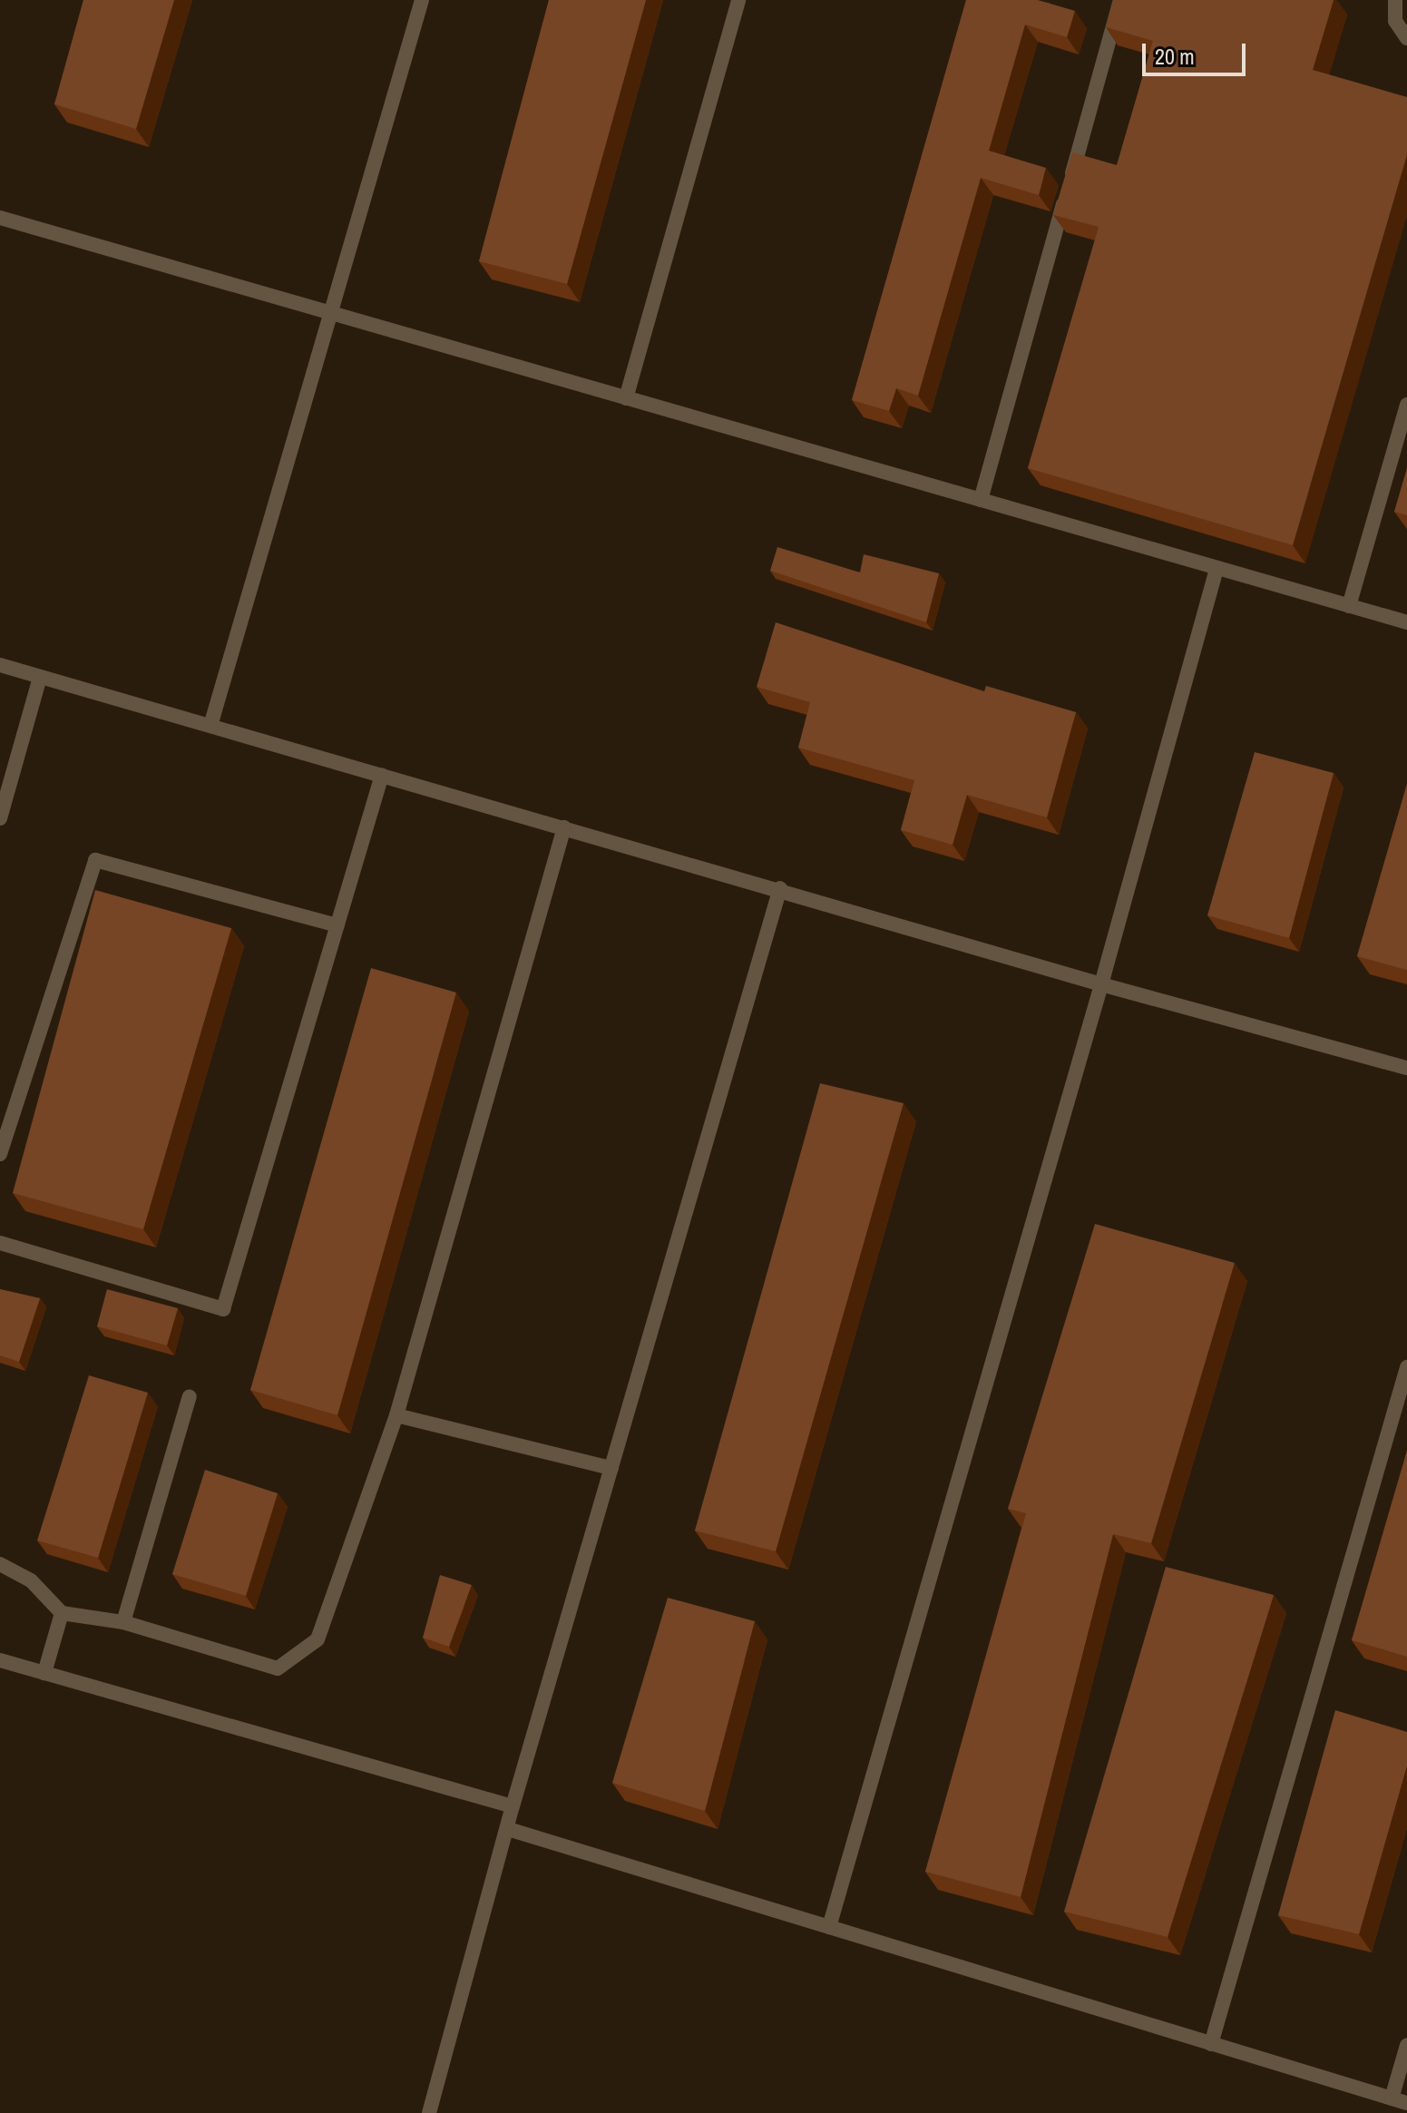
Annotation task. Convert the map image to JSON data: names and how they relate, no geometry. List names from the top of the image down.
{
  "scale_bar": "20 m"
}
